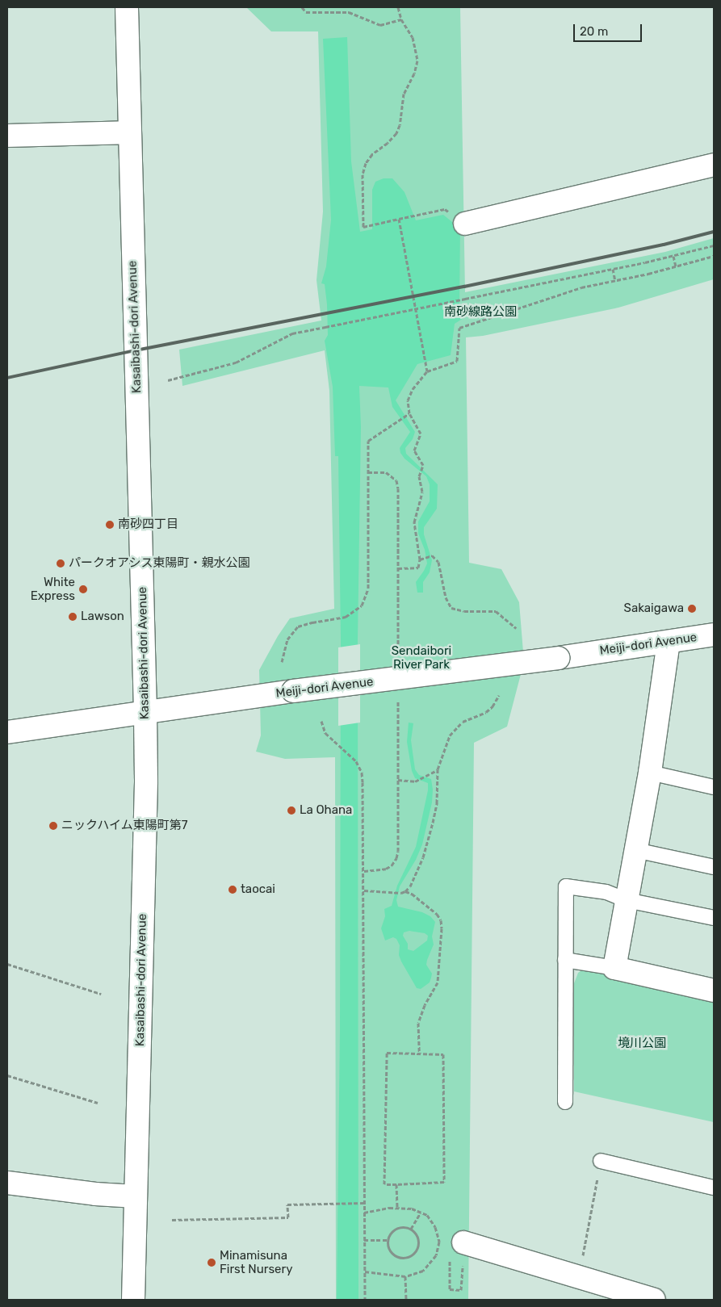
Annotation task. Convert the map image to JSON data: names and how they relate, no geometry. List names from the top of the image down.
{
  "streets": {
    "main road": ["Kasaibashi-dori Avenue", "Meiji-dori Avenue"]
  },
  "crossings": [
    ["Kasaibashi-dori Avenue", "Meiji-dori Avenue"]
  ],
  "parks": ["南砂線路公園", "Sendaibori River Park", "境川公園"],
  "places": [
    "南砂四丁目",
    "パークオアシス東陽町・親水公園",
    "White Express",
    "Sakaigawa",
    "Lawson",
    "La Ohana",
    "ニックハイム東陽町第7",
    "taocai",
    "Minamisuna First Nursery"
  ],
  "scale_bar": "20 m"
}
